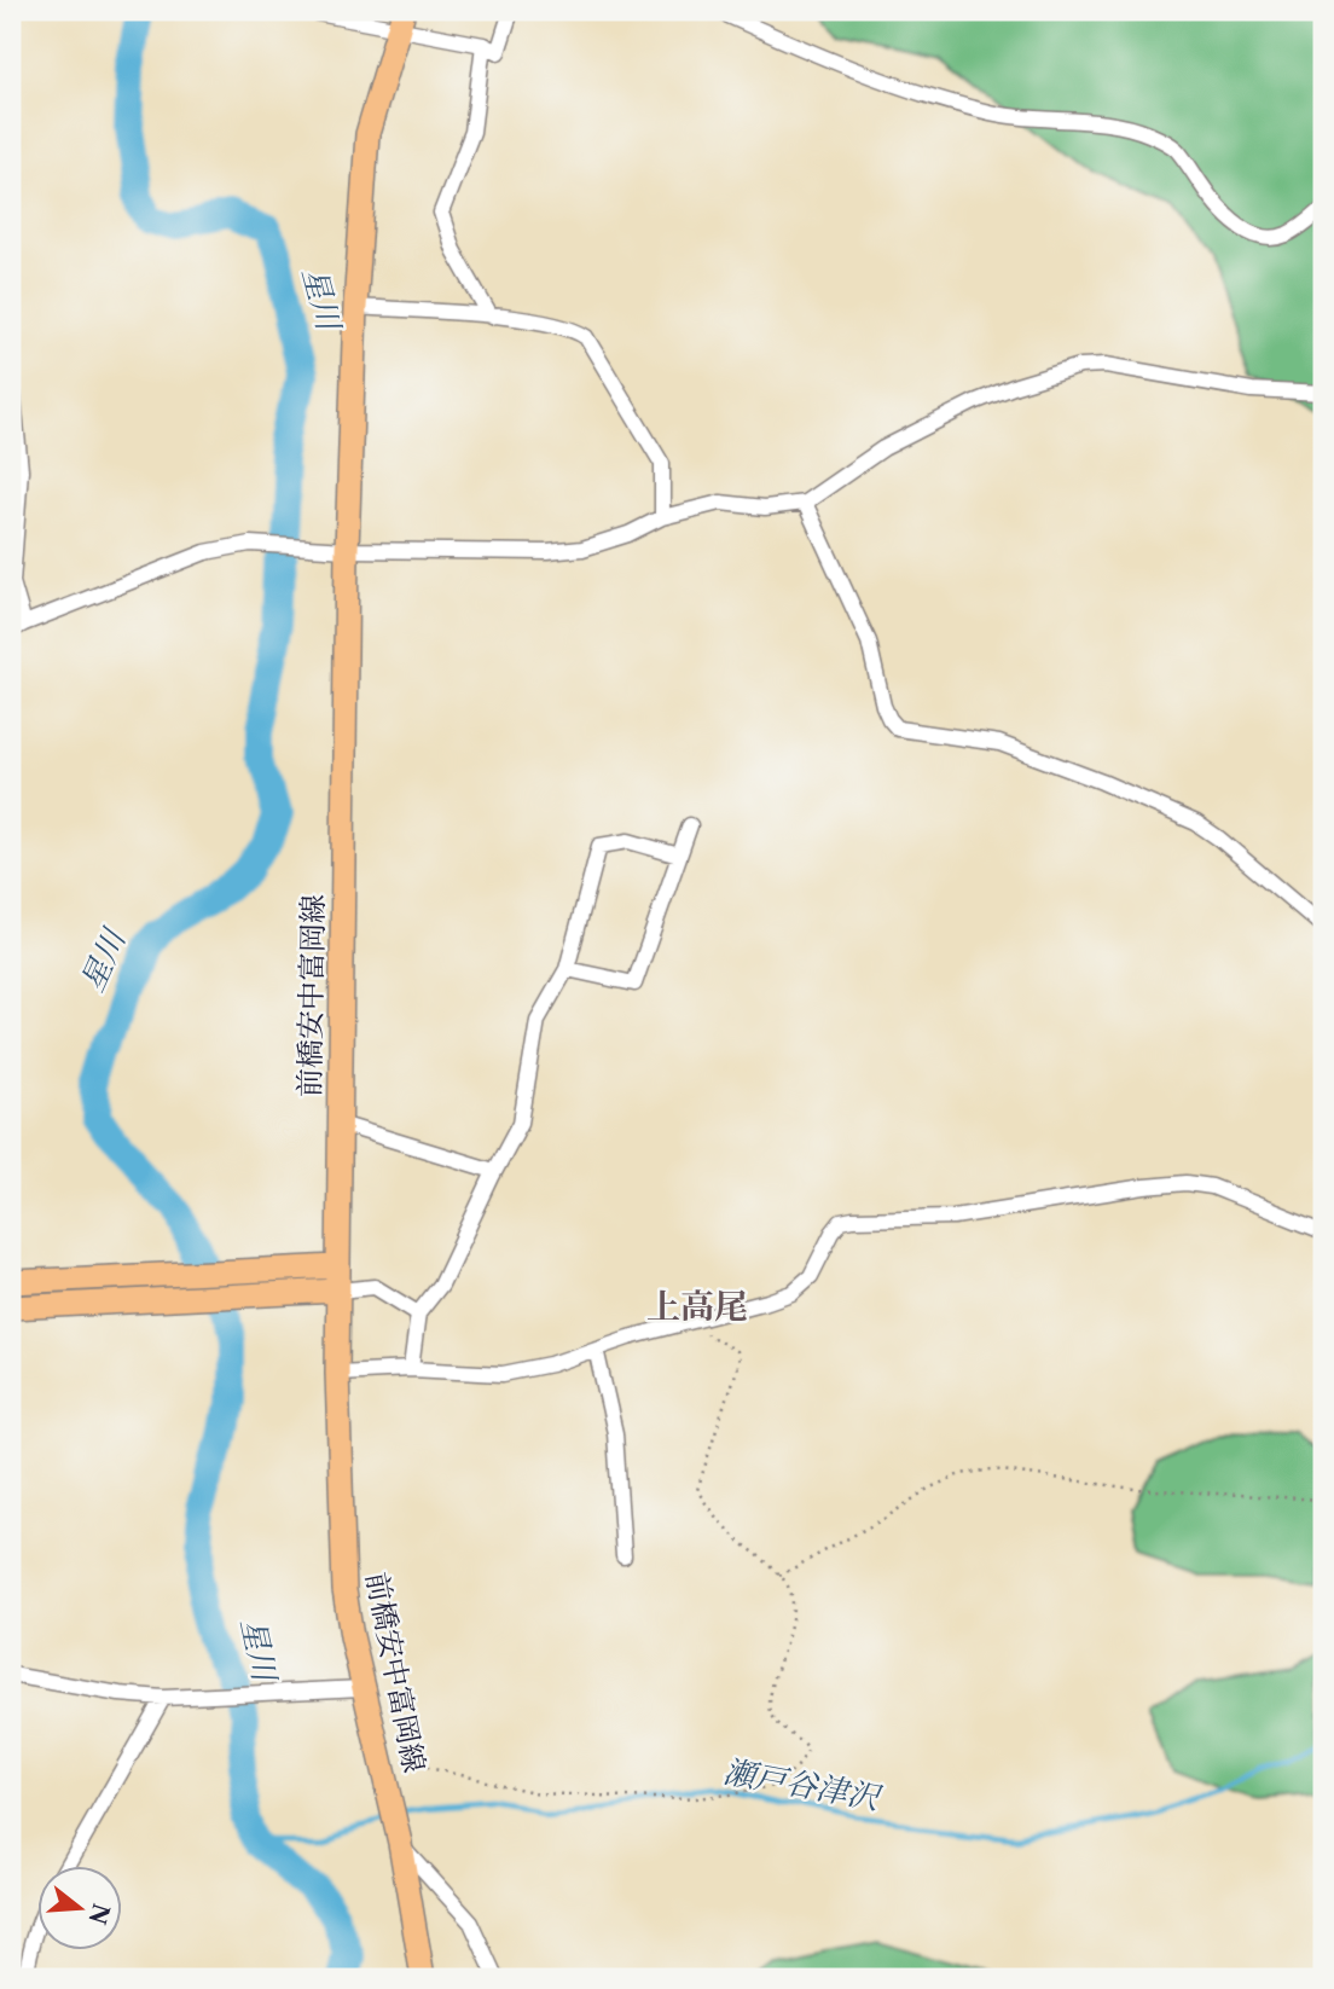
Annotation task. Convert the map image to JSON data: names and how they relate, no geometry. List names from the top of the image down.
{
  "streets": {
    "main road": ["前橋安中富岡線"]
  },
  "districts": ["上高尾"],
  "water": ["星川", "瀬戸谷津沢"],
  "north": "right"
}
